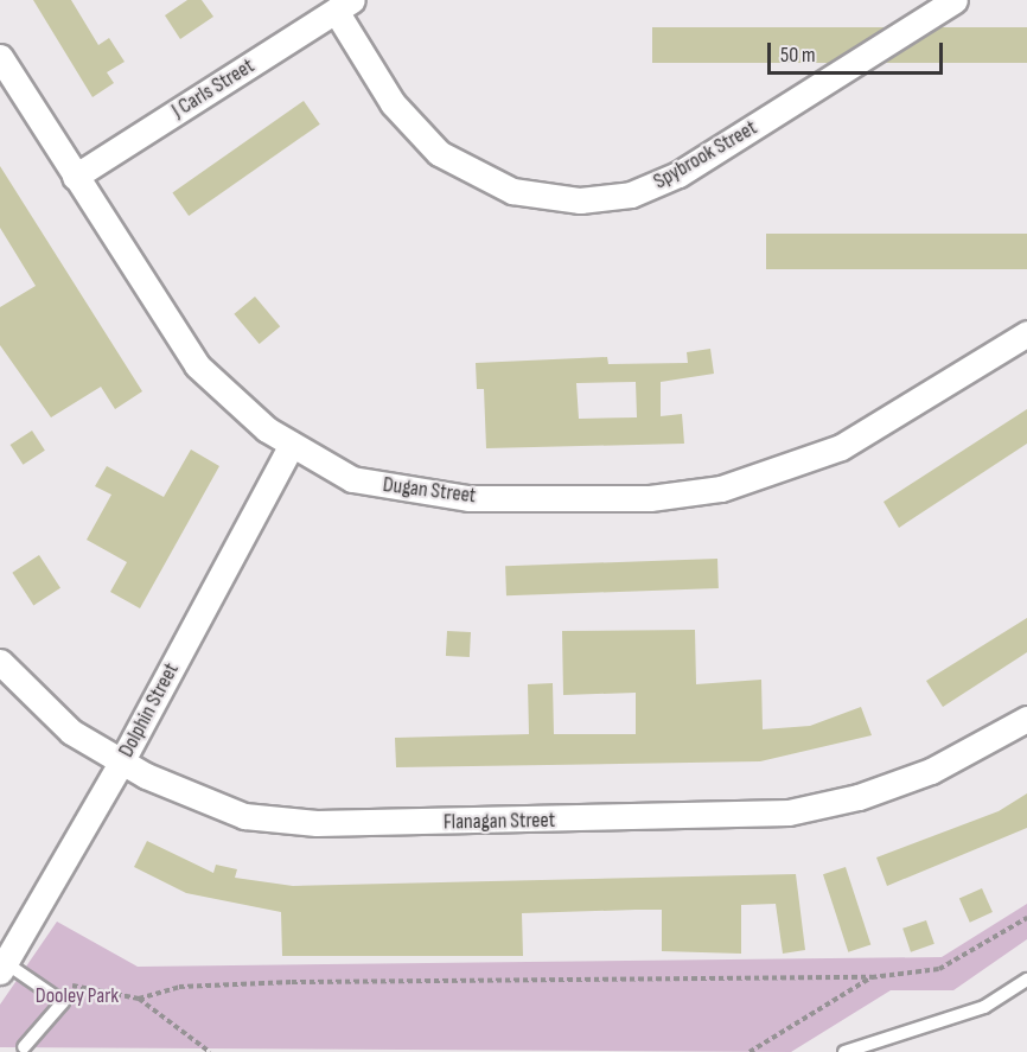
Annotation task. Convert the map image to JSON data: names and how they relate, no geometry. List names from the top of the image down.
{
  "streets": {
    "street": [
      "J Carls Street",
      "Spybrook Street",
      "Dugan Street",
      "Dolphin Street",
      "Flanagan Street"
    ]
  },
  "crossings": [
    ["J Carls Street", "Spybrook Street"],
    ["J Carls Street", "Dugan Street"],
    ["Dugan Street", "Dolphin Street"],
    ["Dolphin Street", "Flanagan Street"]
  ],
  "parks": ["Dooley Park"],
  "scale_bar": "50 m"
}
